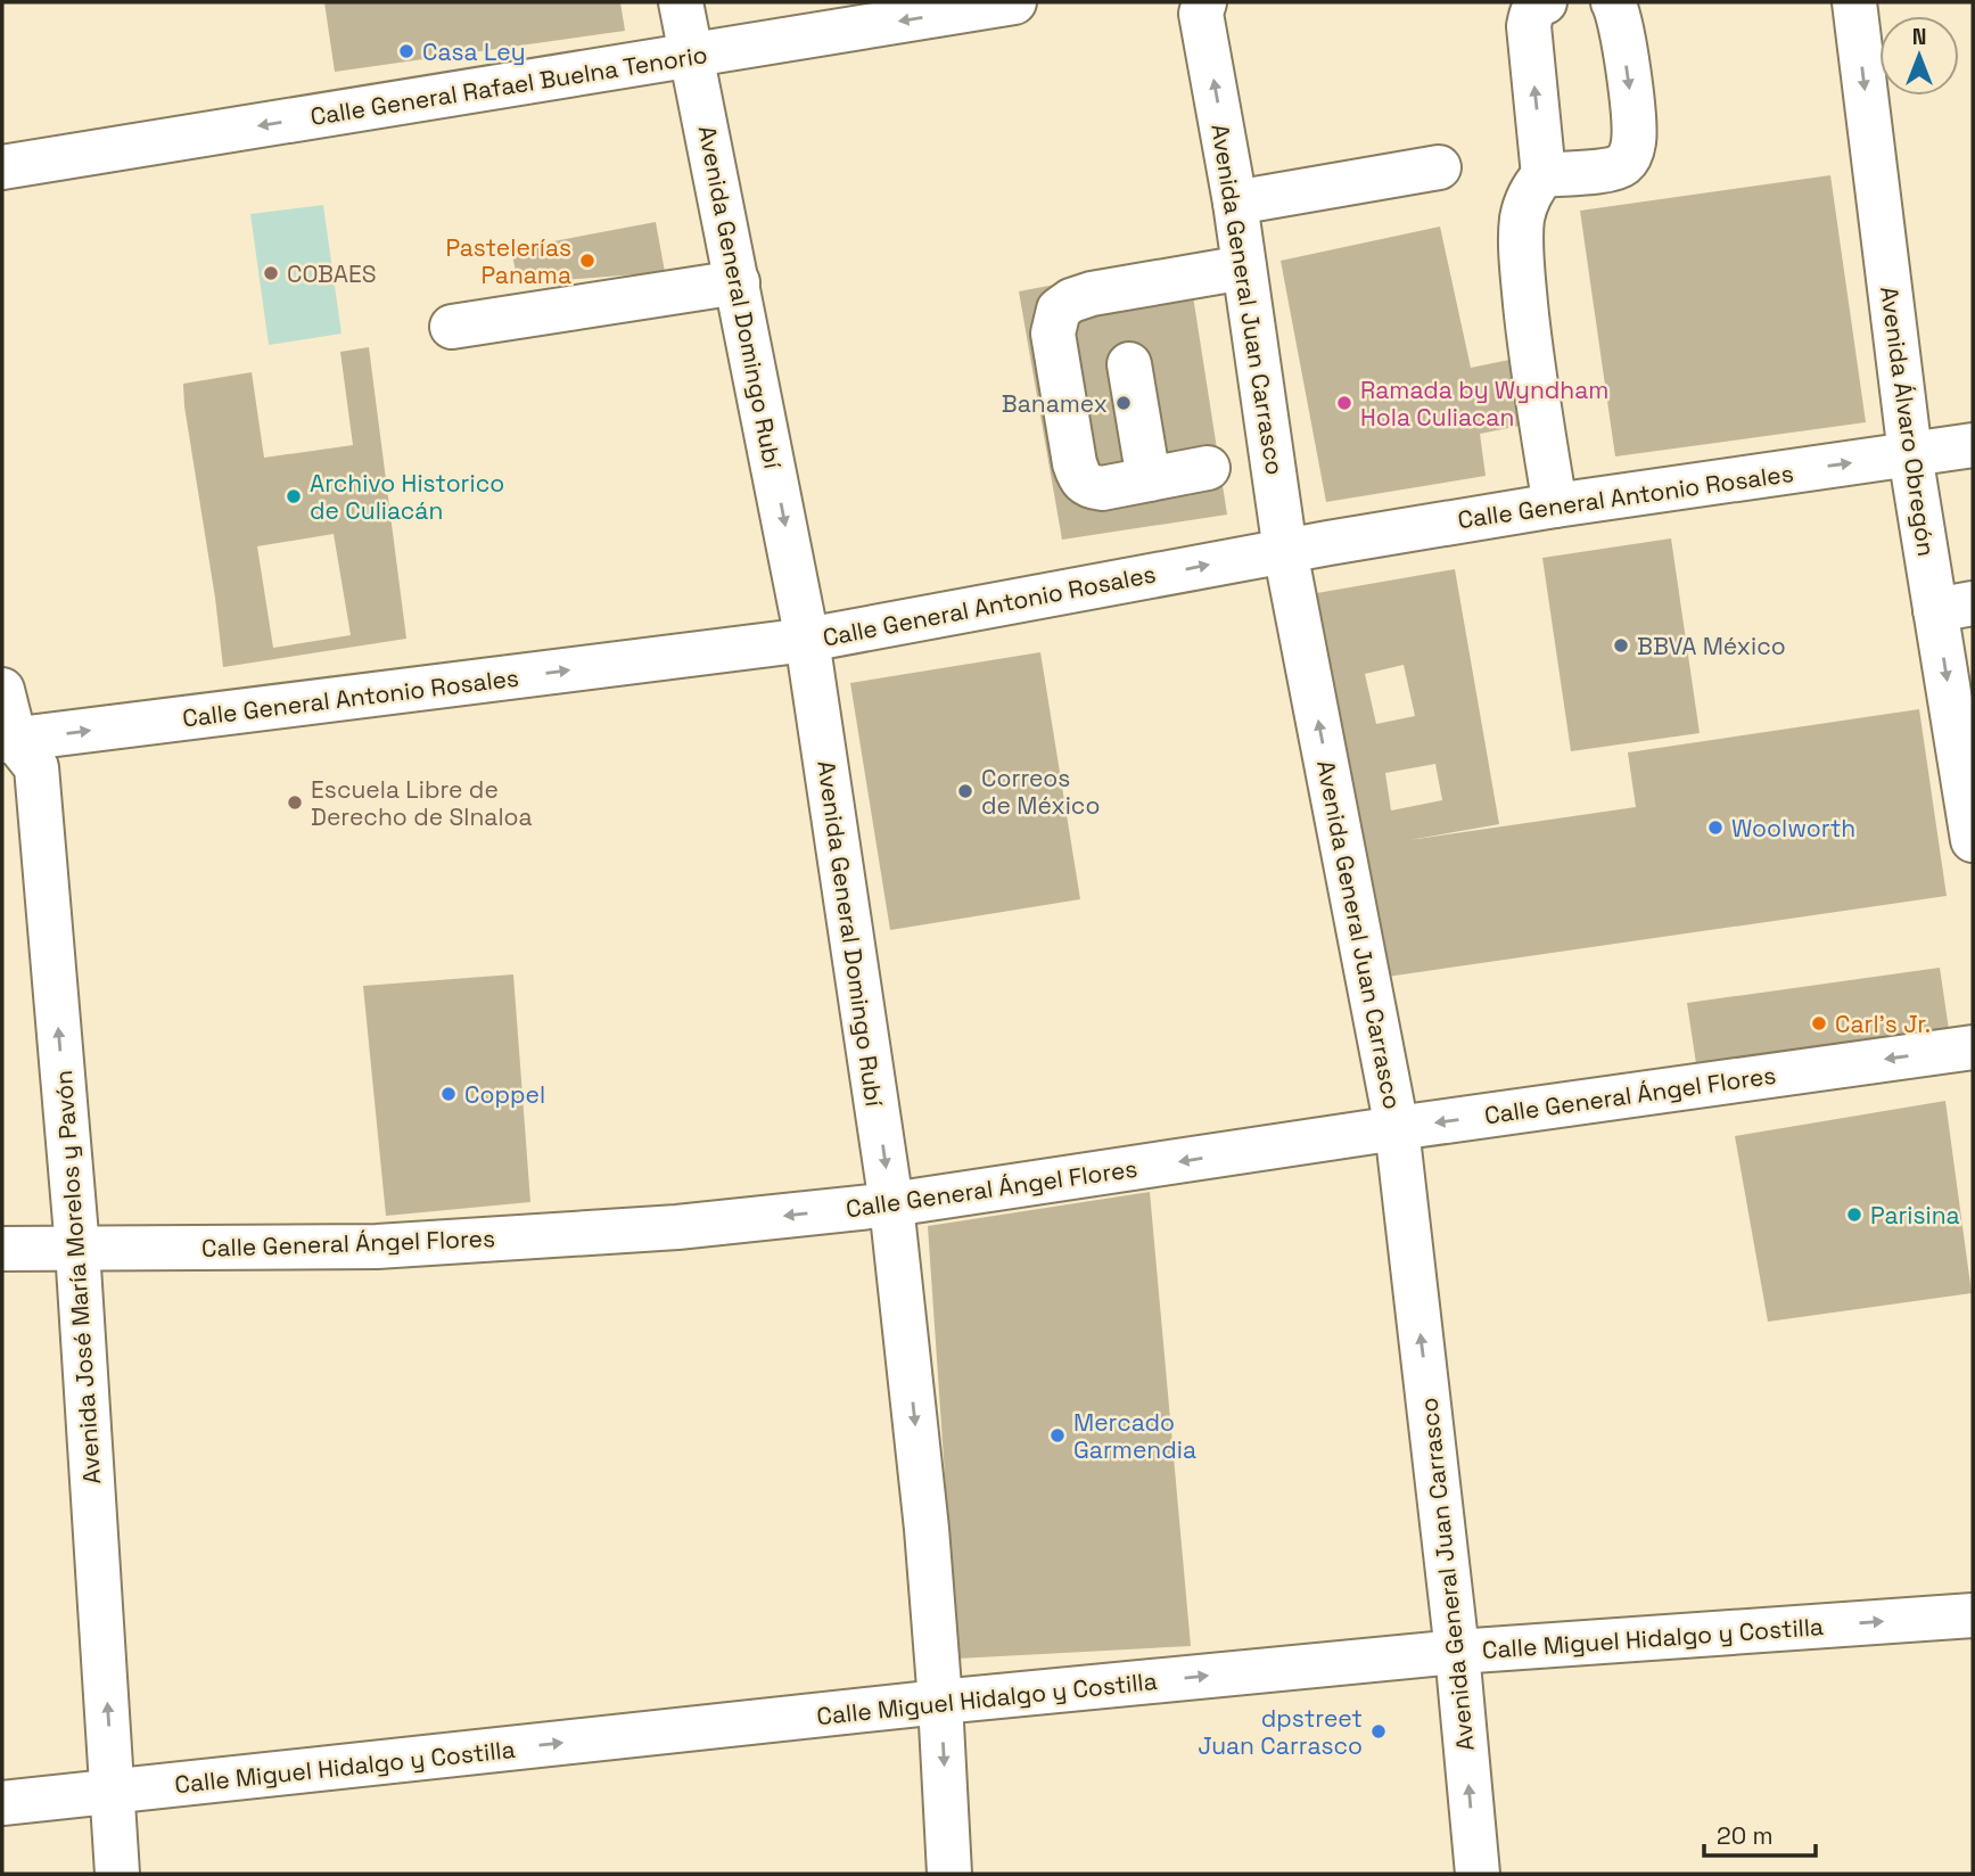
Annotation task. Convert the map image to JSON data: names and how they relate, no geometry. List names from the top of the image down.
{
  "streets": {
    "street": [
      "Calle General Rafael Buelna Tenorio",
      "Avenida General Domingo Rubí",
      "Avenida General Juan Carrasco",
      "Avenida Álvaro Obregón",
      "Calle General Antonio Rosales",
      "Calle General Ángel Flores",
      "Avenida José María Morelos y Pavón",
      "Calle Miguel Hidalgo y Costilla"
    ]
  },
  "crossings": [
    ["Calle General Rafael Buelna Tenorio", "Avenida General Domingo Rubí"],
    ["Avenida General Domingo Rubí", "Calle General Antonio Rosales"],
    ["Avenida General Domingo Rubí", "Calle General Ángel Flores"],
    ["Avenida General Domingo Rubí", "Calle Miguel Hidalgo y Costilla"],
    ["Avenida General Juan Carrasco", "Calle General Antonio Rosales"],
    ["Avenida General Juan Carrasco", "Calle General Ángel Flores"],
    ["Avenida General Juan Carrasco", "Calle Miguel Hidalgo y Costilla"],
    ["Avenida Álvaro Obregón", "Calle General Antonio Rosales"],
    ["Calle General Antonio Rosales", "Avenida José María Morelos y Pavón"],
    ["Calle General Ángel Flores", "Avenida José María Morelos y Pavón"],
    ["Avenida José María Morelos y Pavón", "Calle Miguel Hidalgo y Costilla"]
  ],
  "one_way": [
    "Calle General Rafael Buelna Tenorio",
    "Avenida General Domingo Rubí",
    "Avenida General Juan Carrasco",
    "Calle General Antonio Rosales",
    "Calle General Ángel Flores",
    "Avenida José María Morelos y Pavón",
    "Calle Miguel Hidalgo y Costilla"
  ],
  "places": [
    "Casa Ley",
    "Pastelerías Panama",
    "COBAES",
    "Banamex",
    "Ramada by Wyndham Hola Culiacan",
    "Archivo Historico de Culiacán",
    "BBVA México",
    "Correos de México",
    "Escuela Libre de Derecho de SInaloa",
    "Woolworth",
    "Carl's Jr.",
    "Coppel",
    "Parisina",
    "Mercado Garmendia",
    "dpstreet Juan Carrasco"
  ],
  "scale_bar": "20 m",
  "north": "top"
}
